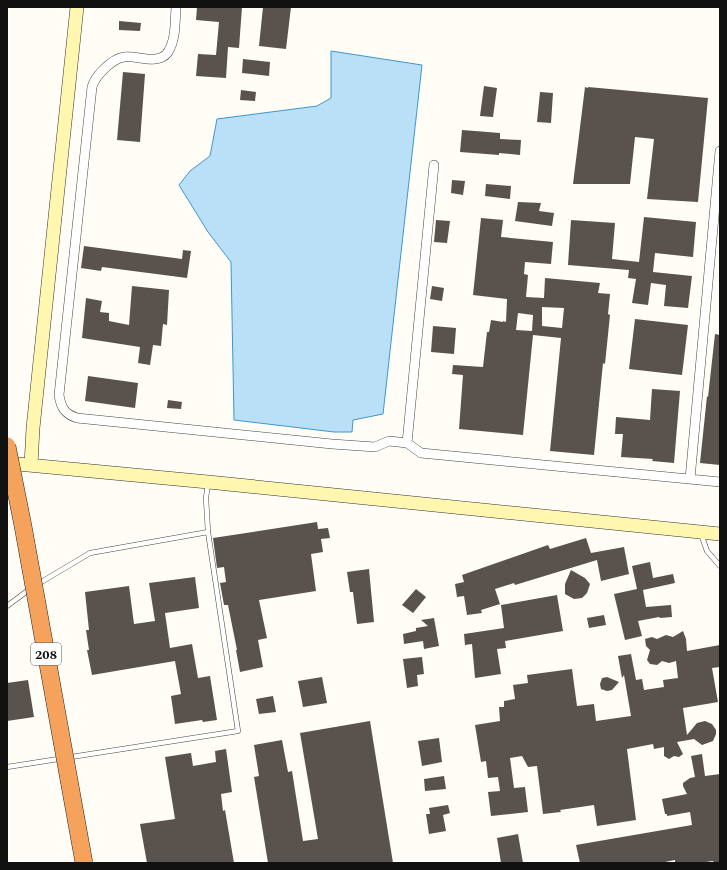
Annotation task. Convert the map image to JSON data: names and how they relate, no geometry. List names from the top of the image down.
{
  "streets": {
    "highway": ["208"]
  }
}
